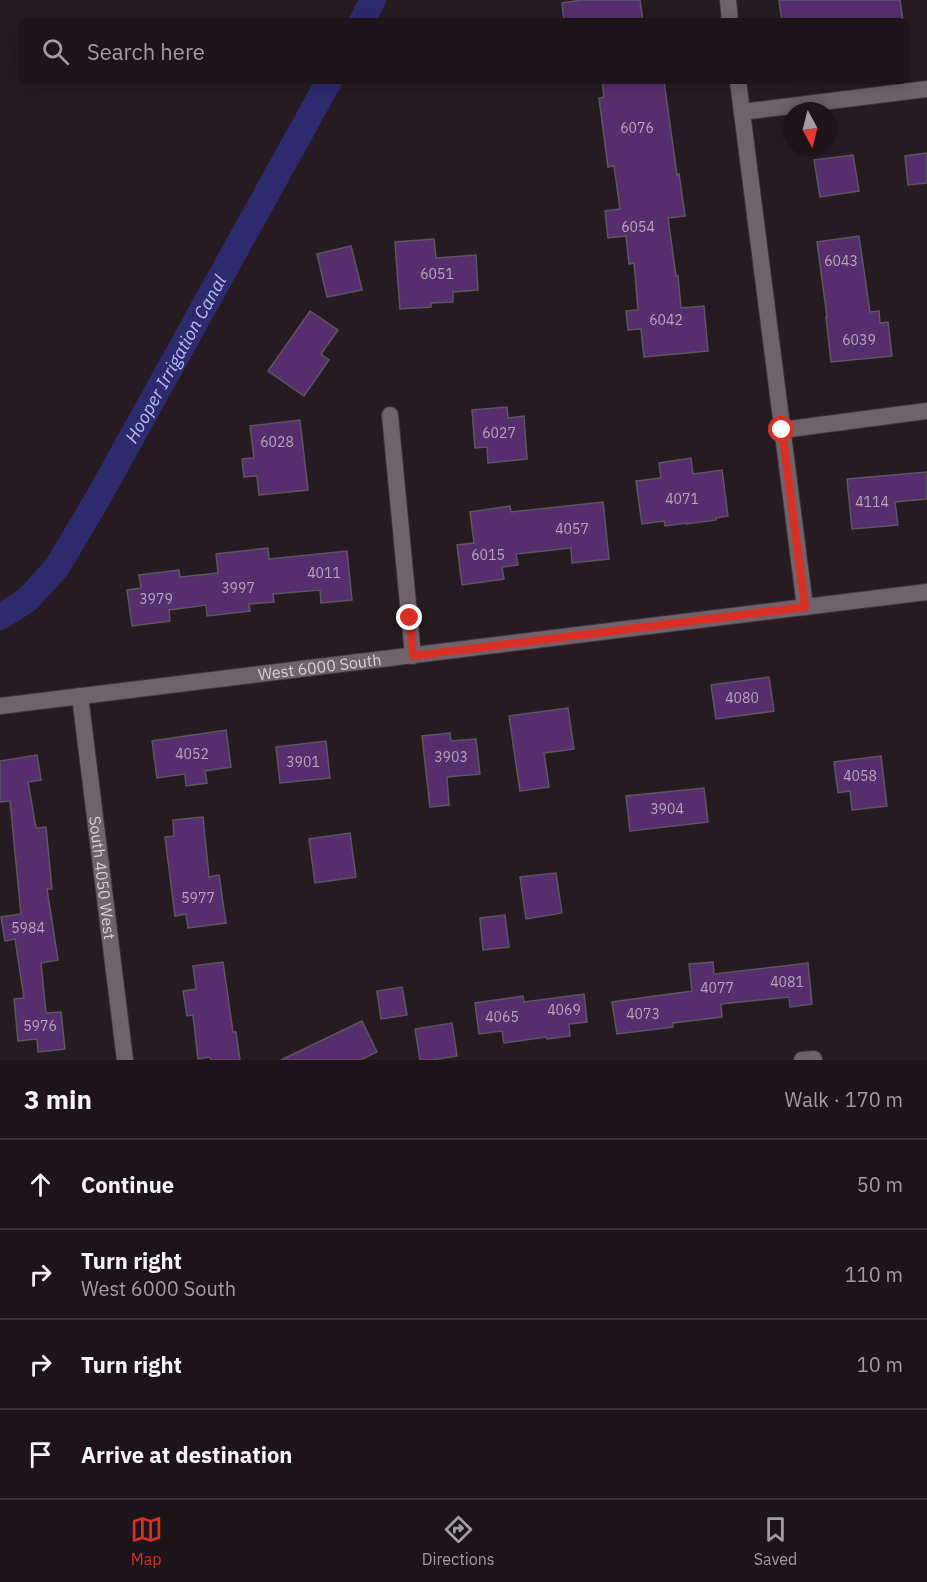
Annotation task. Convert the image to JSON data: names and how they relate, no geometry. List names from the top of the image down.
{
  "streets": {
    "street": ["West 6000 South", "South 4050 West"]
  },
  "crossings": [
    ["West 6000 South", "South 4050 West"]
  ],
  "water": ["Hooper Irrigation Canal"],
  "house_numbers": [
    "6076",
    "6054",
    "6043",
    "6051",
    "6042",
    "6039",
    "6027",
    "6028",
    "4071",
    "4114",
    "4057",
    "6015",
    "4011",
    "3997",
    "3979",
    "4080",
    "4052",
    "3903",
    "3901",
    "4058",
    "3904",
    "5977",
    "5984",
    "4081",
    "4077",
    "4069",
    "4073",
    "4065",
    "5976"
  ],
  "north": "bottom",
  "page": {
    "search": "Search here",
    "heading": ["3 min", "Walk · 170 m"],
    "list": [
      ["Continue", "50 m"],
      ["Turn right", "West 6000 South", "110 m"],
      ["Turn right", "10 m"],
      "Arrive at destination"
    ],
    "nav": ["Map", "Directions", "Saved"]
  }
}
